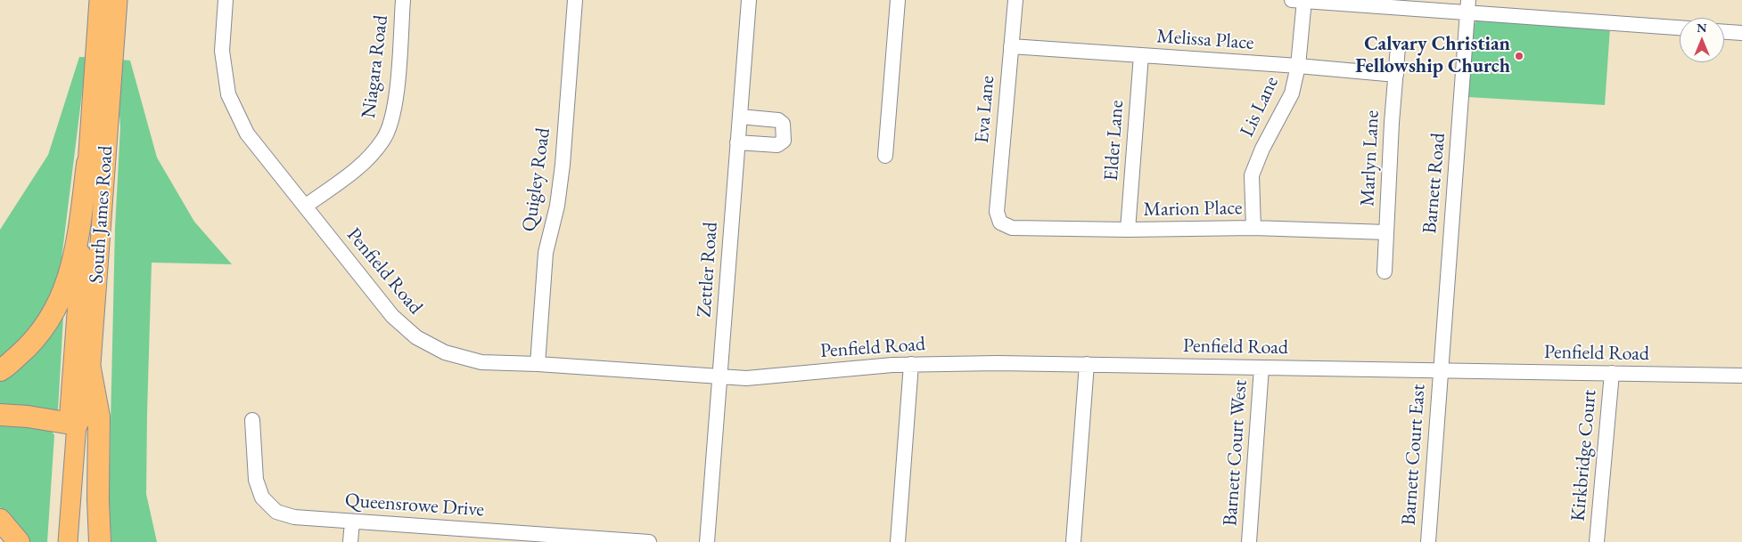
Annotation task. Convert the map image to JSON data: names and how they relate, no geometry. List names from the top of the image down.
{
  "streets": {
    "main road": ["South James Road"],
    "street": [
      "Melissa Place",
      "Niagara Road",
      "Lis Lane",
      "Eva Lane",
      "Elder Lane",
      "Marlyn Lane",
      "Quigley Road",
      "Barnett Road",
      "Marion Place",
      "Zettler Road",
      "Penfield Road",
      "Barnett Court West",
      "Barnett Court East",
      "Kirkbridge Court",
      "Queensrowe Drive"
    ]
  },
  "crossings": [
    ["Melissa Place", "Lis Lane"],
    ["Melissa Place", "Eva Lane"],
    ["Melissa Place", "Elder Lane"],
    ["Melissa Place", "Marlyn Lane"],
    ["Niagara Road", "Penfield Road"],
    ["Lis Lane", "Marion Place"],
    ["Eva Lane", "Marion Place"],
    ["Elder Lane", "Marion Place"],
    ["Marlyn Lane", "Marion Place"],
    ["Quigley Road", "Penfield Road"],
    ["Barnett Road", "Penfield Road"],
    ["Barnett Road", "Barnett Court East"],
    ["Zettler Road", "Penfield Road"],
    ["Penfield Road", "Barnett Court West"],
    ["Penfield Road", "Barnett Court East"],
    ["Penfield Road", "Kirkbridge Court"]
  ],
  "places": ["Calvary Christian Fellowship Church"],
  "north": "top"
}
